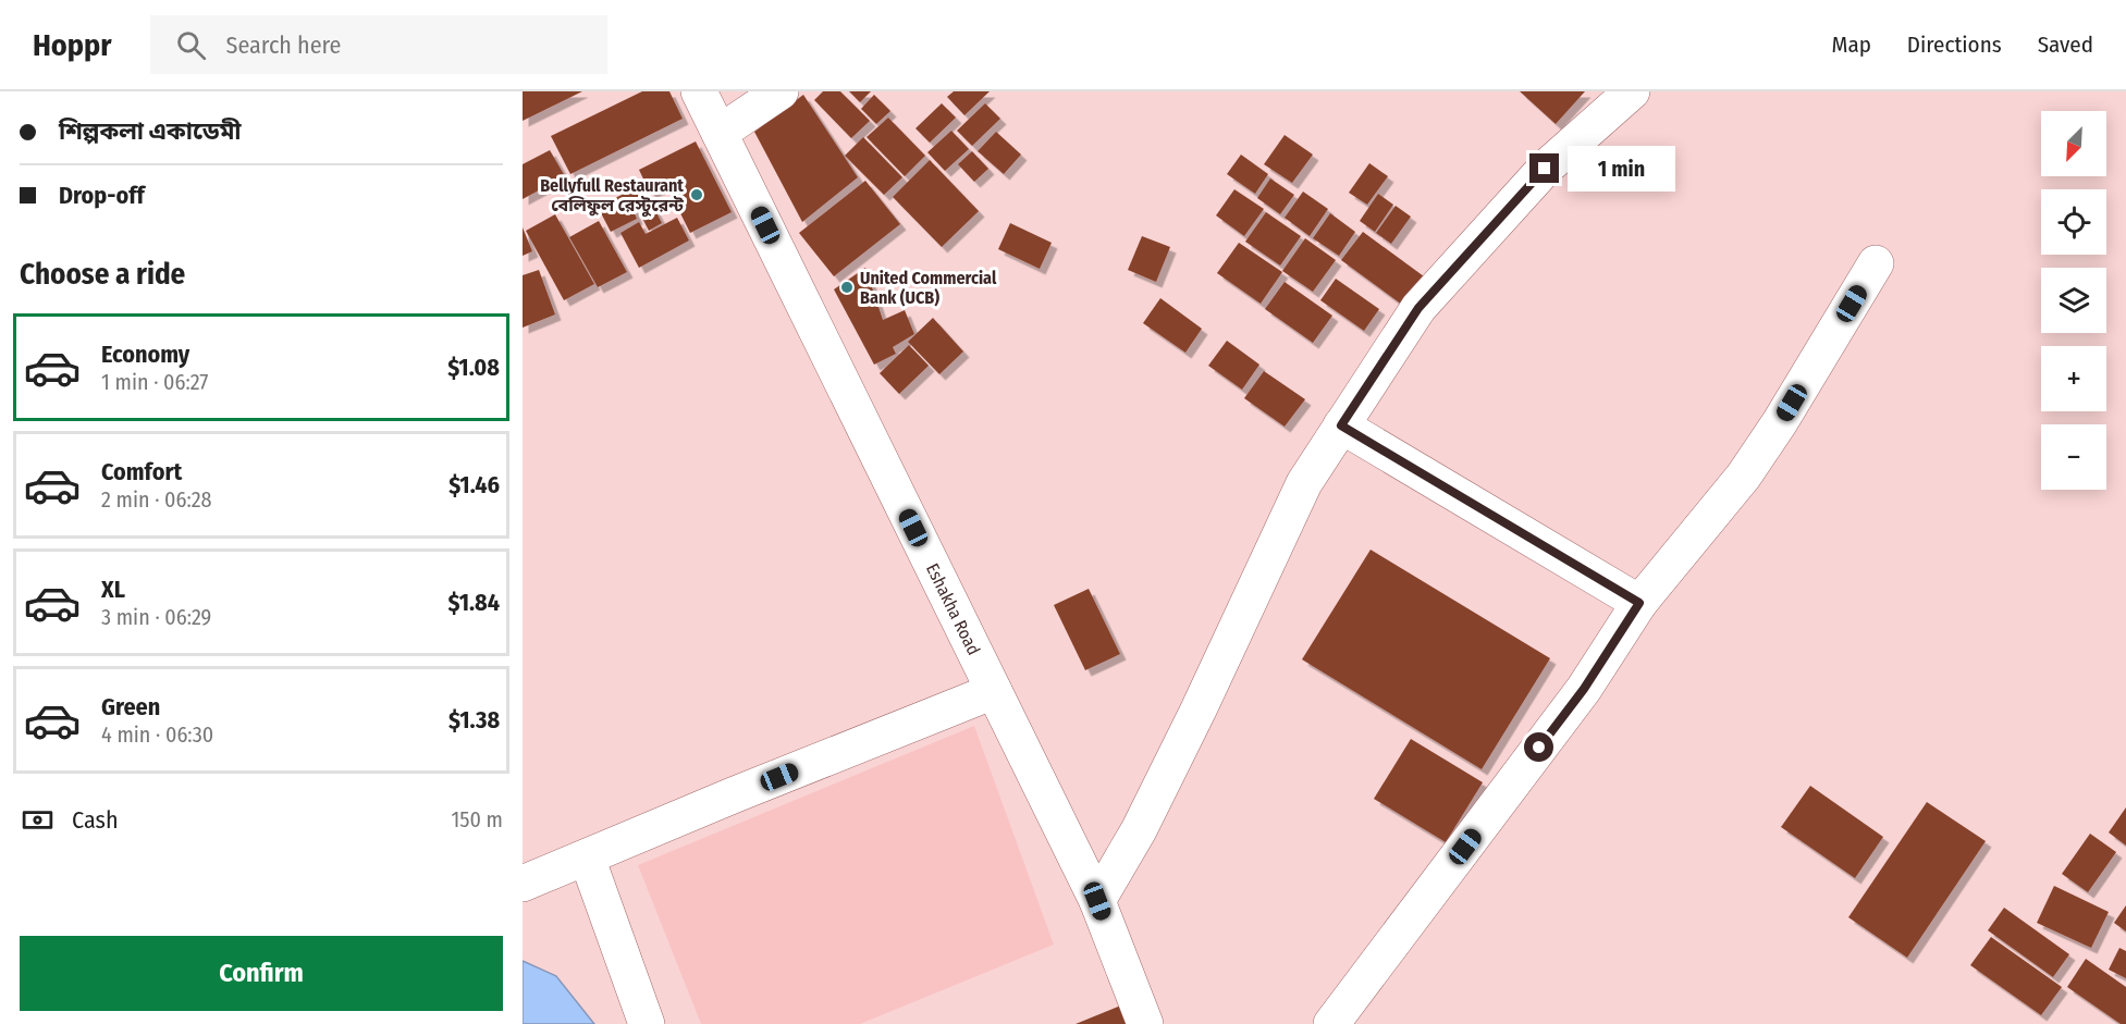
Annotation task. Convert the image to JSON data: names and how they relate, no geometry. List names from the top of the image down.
{
  "streets": {
    "street": ["Eshakha Road"]
  },
  "places": ["Bellyfull Restaurant বেলিফুল রেস্টুরেন্ট", "United Commercial Bank (UCB)"],
  "north": "bottom left",
  "page": {
    "header": "Hoppr",
    "search": "Search here",
    "nav": ["Map", "Directions", "Saved"],
    "banner": ["শিল্পকলা একাডেমী", "Drop-off"],
    "map_buttons": ["+", "−"],
    "bubble": "1 min",
    "heading": "Choose a ride",
    "list": [
      {
        "name": "Economy",
        "note": "1 min · 06:27",
        "value": "$1.08"
      },
      {
        "name": "Comfort",
        "note": "2 min · 06:28",
        "value": "$1.46"
      },
      {
        "name": "XL",
        "note": "3 min · 06:29",
        "value": "$1.84"
      },
      {
        "name": "Green",
        "note": "4 min · 06:30",
        "value": "$1.38"
      }
    ],
    "pay": ["Cash", "150 m"],
    "buttons": "Confirm"
  }
}
